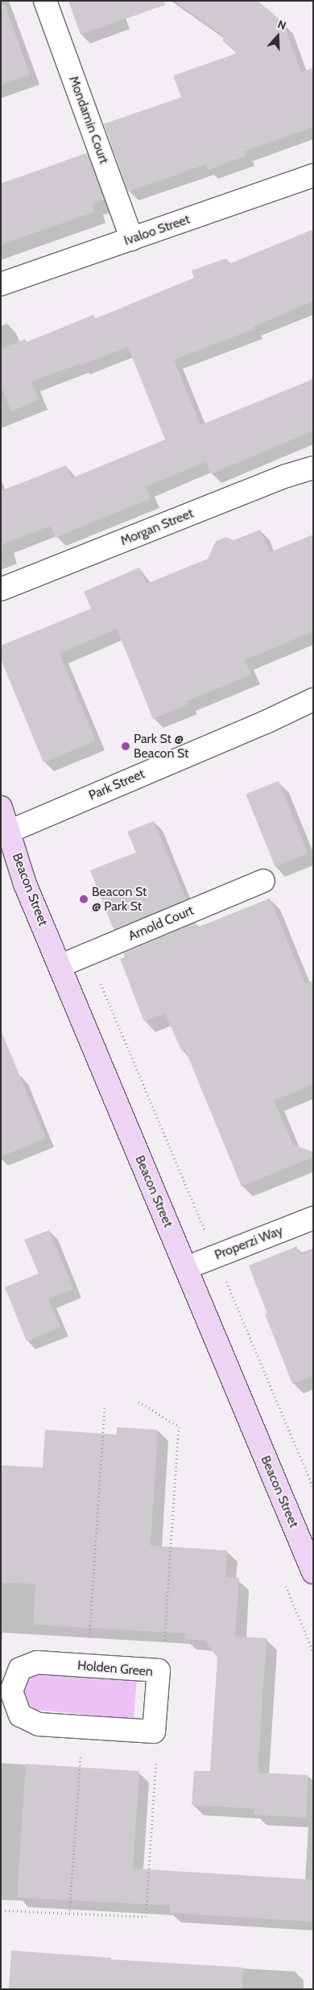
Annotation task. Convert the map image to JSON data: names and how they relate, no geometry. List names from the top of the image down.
{
  "streets": {
    "main road": ["Beacon Street"],
    "street": [
      "Mondamin Court",
      "Ivaloo Street",
      "Morgan Street",
      "Park Street",
      "Arnold Court",
      "Properzi Way",
      "Holden Green"
    ]
  },
  "crossings": [
    ["Mondamin Court", "Ivaloo Street"],
    ["Park Street", "Beacon Street"],
    ["Beacon Street", "Arnold Court"],
    ["Beacon Street", "Properzi Way"]
  ],
  "places": ["Park St @ Beacon St", "Beacon St @ Park St"],
  "north": "top"
}
